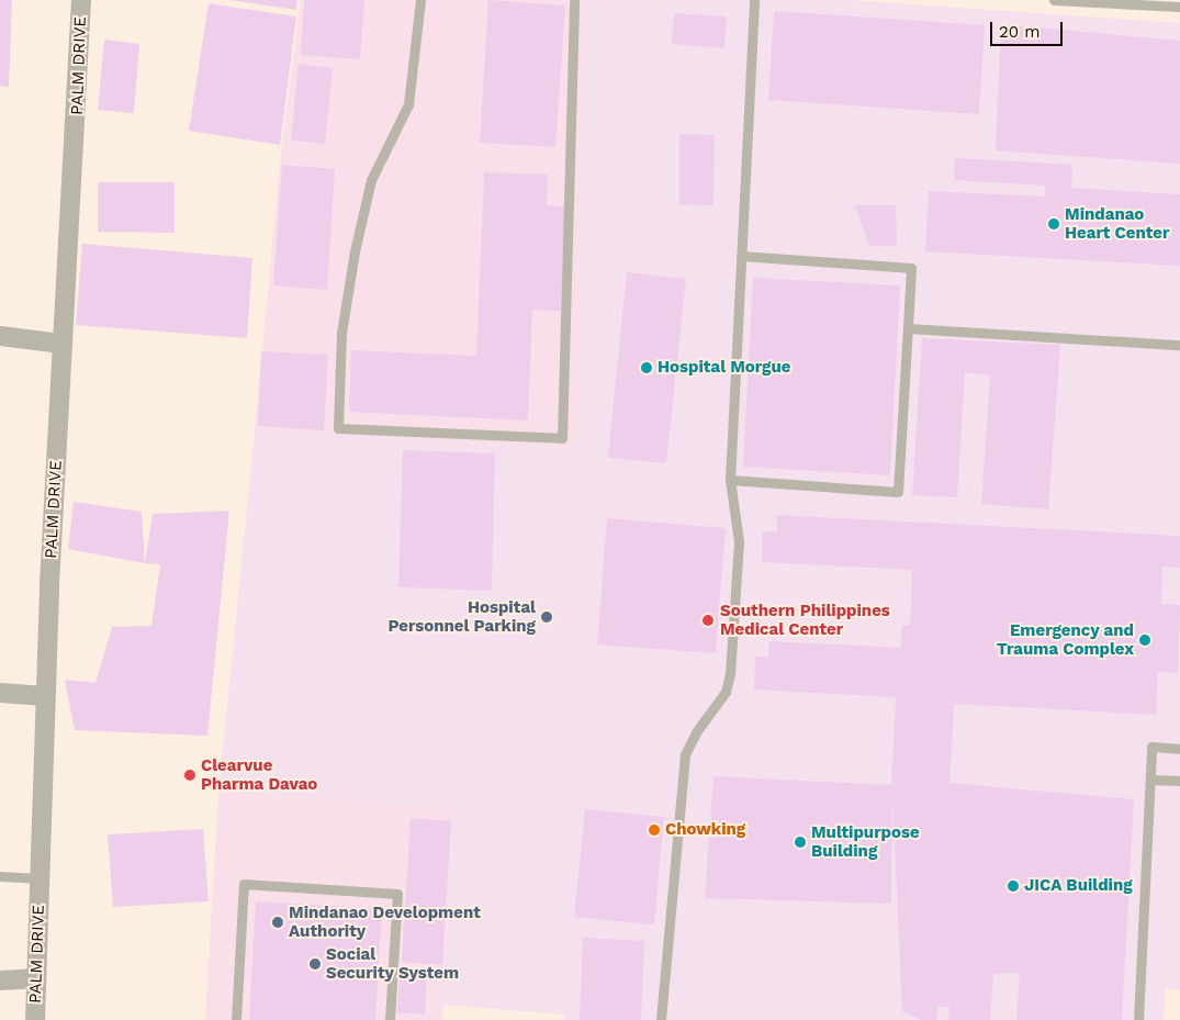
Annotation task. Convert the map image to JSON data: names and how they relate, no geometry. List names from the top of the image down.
{
  "streets": {
    "street": ["PALM DRIVE"]
  },
  "places": [
    "Mindanao Heart Center",
    "Hospital Morgue",
    "Hospital Personnel Parking",
    "Southern Philippines Medical Center",
    "Emergency and Trauma Complex",
    "Clearvue Pharma Davao",
    "Chowking",
    "Multipurpose Building",
    "JICA Building",
    "Mindanao Development Authority",
    "Social Security System"
  ],
  "scale_bar": "20 m"
}
